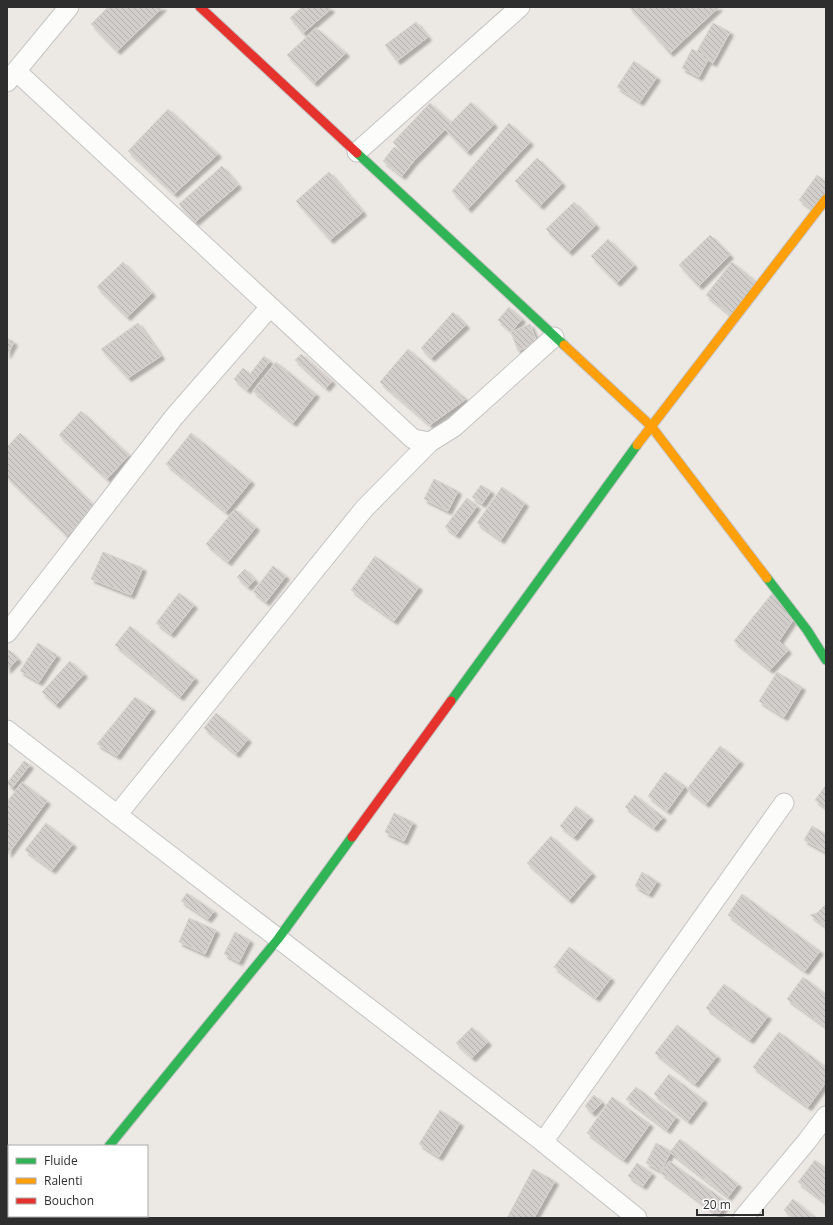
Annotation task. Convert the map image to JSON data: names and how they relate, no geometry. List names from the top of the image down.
{
  "legend": ["Fluide", "Ralenti", "Bouchon"],
  "scale_bar": "20 m"
}
